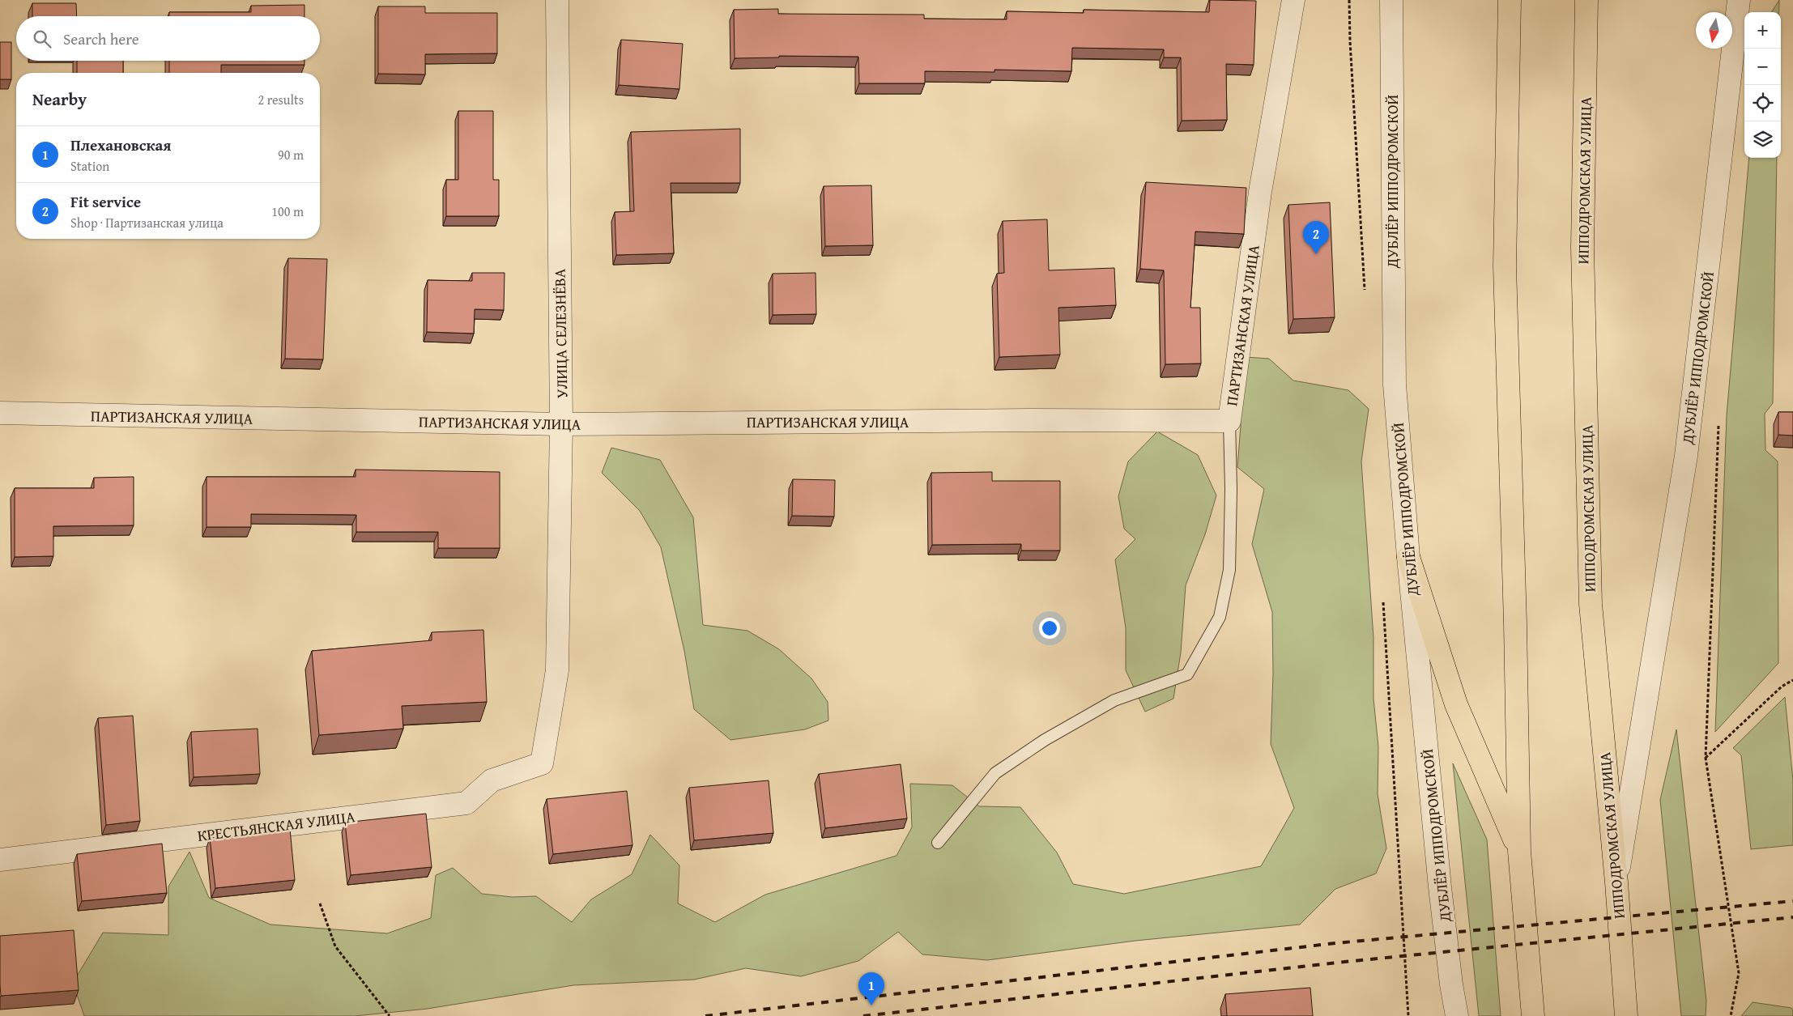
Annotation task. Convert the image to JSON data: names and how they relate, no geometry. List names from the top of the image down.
{
  "streets": {
    "highway": ["ИППОДРОМСКАЯ УЛИЦА"],
    "street": [
      "ДУБЛЁР ИППОДРОМСКОЙ",
      "ПАРТИЗАНСКАЯ УЛИЦА",
      "УЛИЦА СЕЛЕЗНЁВА",
      "КРЕСТЬЯНСКАЯ УЛИЦА"
    ]
  },
  "crossings": [
    ["ИППОДРОМСКАЯ УЛИЦА", "ДУБЛЁР ИППОДРОМСКОЙ"],
    ["ПАРТИЗАНСКАЯ УЛИЦА", "УЛИЦА СЕЛЕЗНЁВА"],
    ["УЛИЦА СЕЛЕЗНЁВА", "КРЕСТЬЯНСКАЯ УЛИЦА"]
  ],
  "north": "bottom",
  "page": {
    "map_buttons": ["+", "−"],
    "search": "Search here",
    "heading": ["Nearby", "2 results"],
    "list": [
      {
        "mark": "1",
        "name": "Плехановская",
        "note": "Station",
        "value": "90 m"
      },
      {
        "mark": "2",
        "name": "Fit service",
        "note": "Shop · Партизанская улица",
        "value": "100 m"
      }
    ],
    "pins": ["2", "1"]
  }
}
